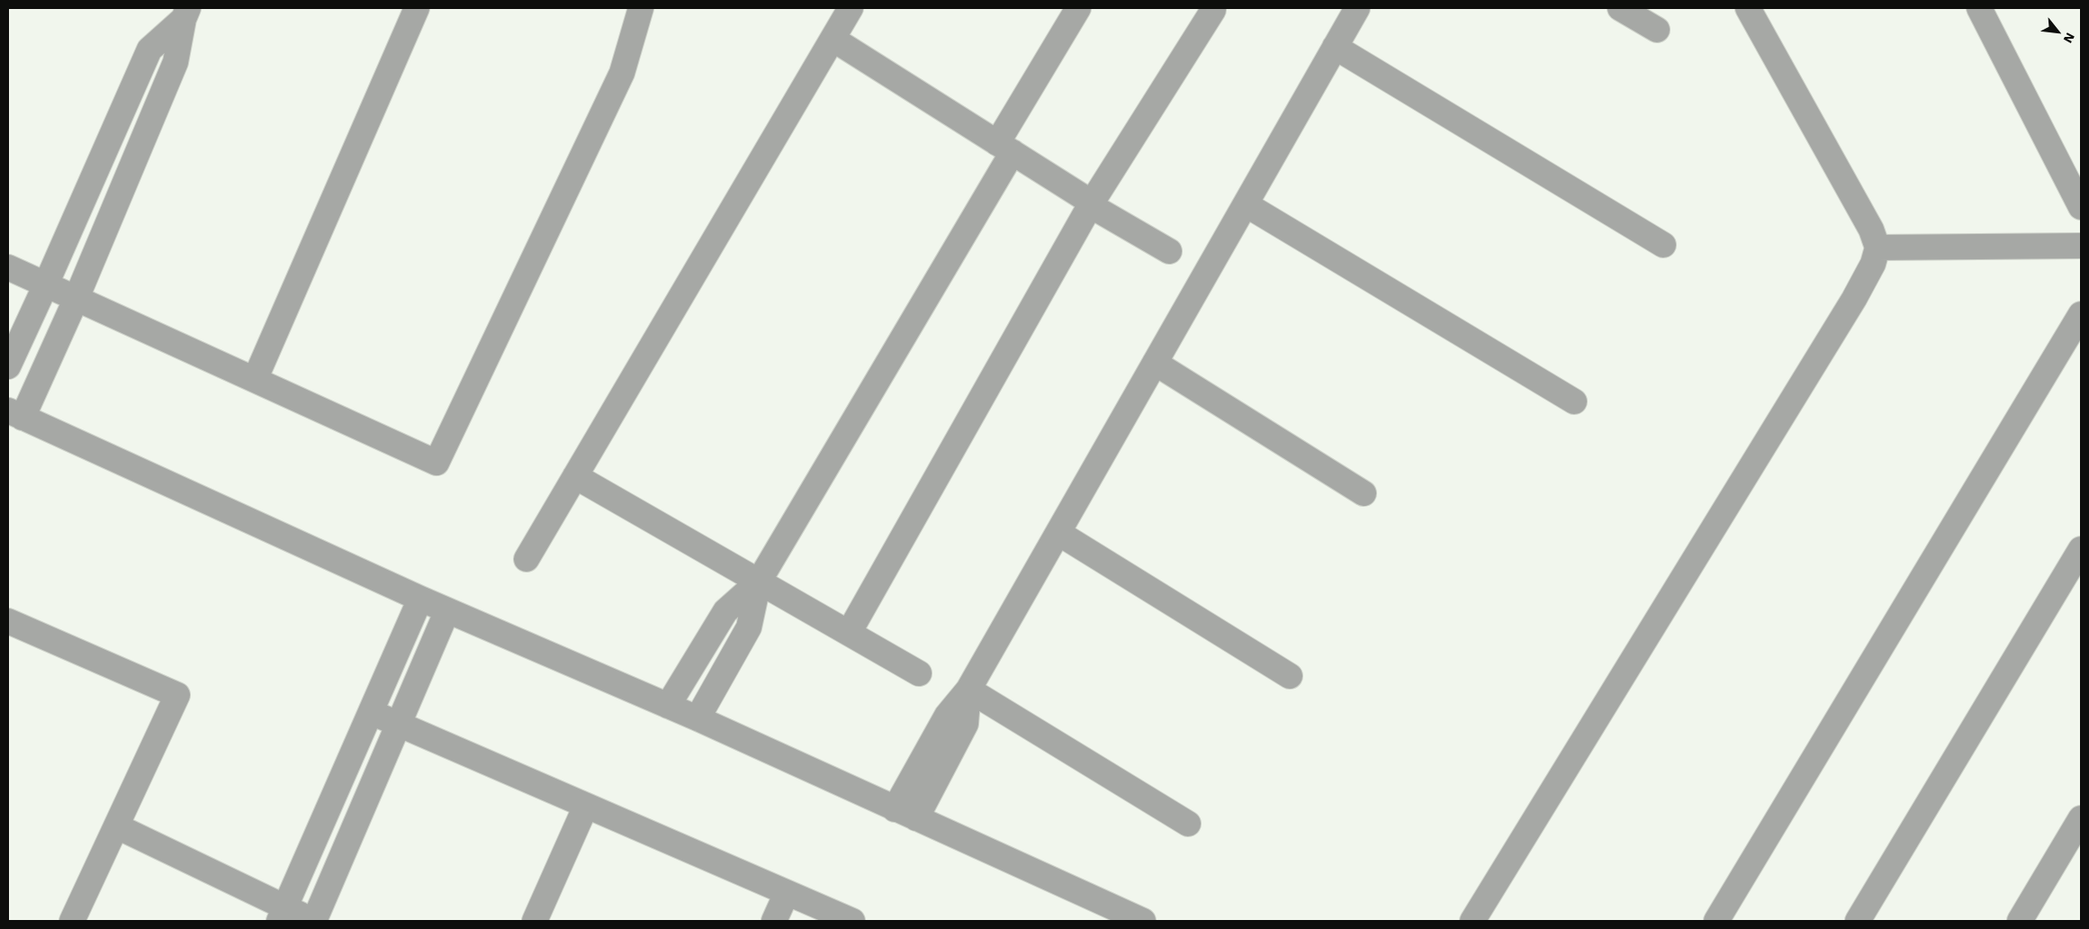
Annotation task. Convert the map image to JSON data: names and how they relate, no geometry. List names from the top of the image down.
{
  "north": "bottom right"
}
